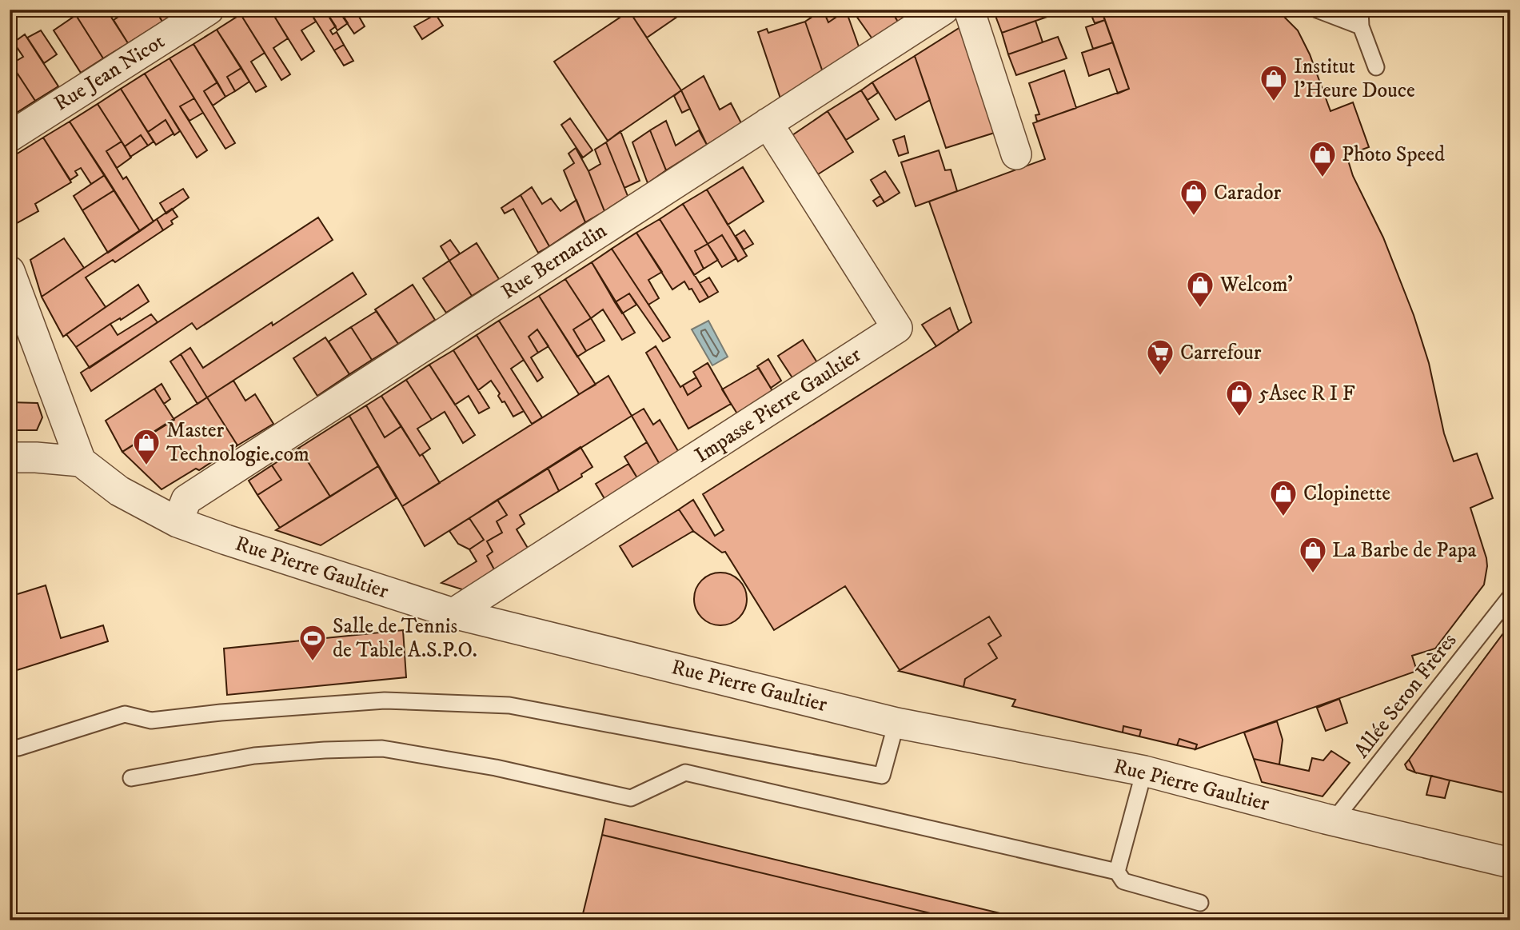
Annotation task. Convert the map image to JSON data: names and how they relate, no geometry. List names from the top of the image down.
{
  "streets": {
    "street": [
      "Rue Jean Nicot",
      "Rue Bernardin",
      "Impasse Pierre Gaultier",
      "Rue Pierre Gaultier"
    ],
    "lane": ["Allée Seron Frères"]
  },
  "crossings": [
    ["Rue Bernardin", "Impasse Pierre Gaultier"],
    ["Rue Bernardin", "Rue Pierre Gaultier"],
    ["Impasse Pierre Gaultier", "Rue Pierre Gaultier"],
    ["Rue Pierre Gaultier", "Allée Seron Frères"]
  ],
  "places": {
    "shop": [
      "Institut l'Heure Douce",
      "Photo Speed",
      "Carador",
      "Welcom'",
      "5Asec R I F",
      "Master Technologie.com",
      "Clopinette",
      "La Barbe de Papa"
    ],
    "supermarket": ["Carrefour"],
    "sports": ["Salle de Tennis de Table A.S.P.O."]
  }
}
